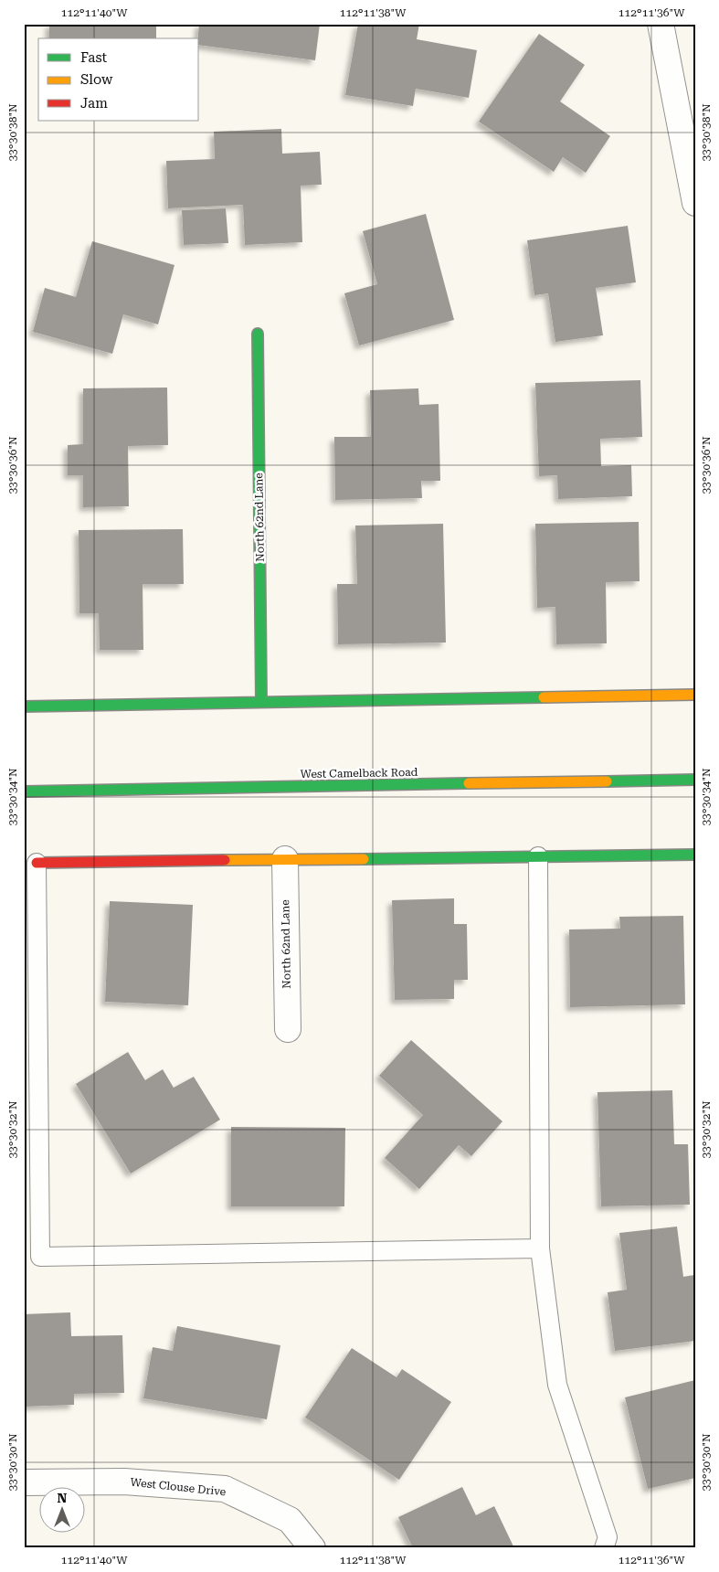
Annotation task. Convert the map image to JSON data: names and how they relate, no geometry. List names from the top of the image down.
{
  "streets": {
    "street": ["North 62nd Lane", "West Camelback Road", "West Clouse Drive"]
  },
  "legend": ["Fast", "Slow", "Jam"],
  "north": "top",
  "coordinates": [
    "112°11'40\"W",
    "112°11'38\"W",
    "112°11'36\"W",
    "33°30'38\"N",
    "33°30'36\"N",
    "33°30'34\"N",
    "33°30'32\"N",
    "33°30'30\"N"
  ]
}
